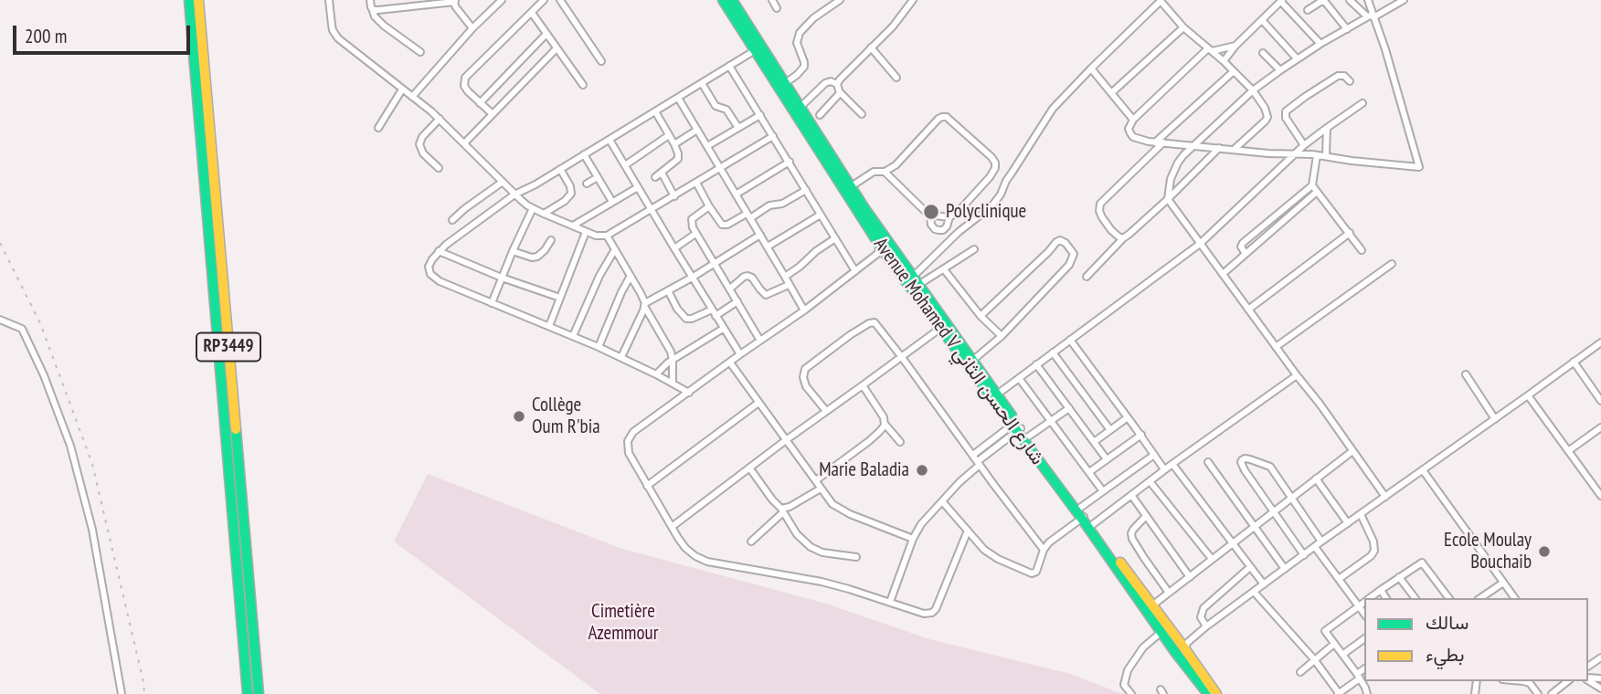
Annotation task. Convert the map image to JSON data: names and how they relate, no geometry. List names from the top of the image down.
{
  "streets": {
    "main road": ["RP3449", "Avenue Mohamed V شارع الحسن الثاني"]
  },
  "parks": ["Cimetière Azemmour"],
  "places": [
    "Polyclinique",
    "Collège Oum R'bia",
    "Marie Baladia",
    "Ecole Moulay Bouchaib"
  ],
  "legend": ["سالك", "بطيء"],
  "scale_bar": "200 m"
}
